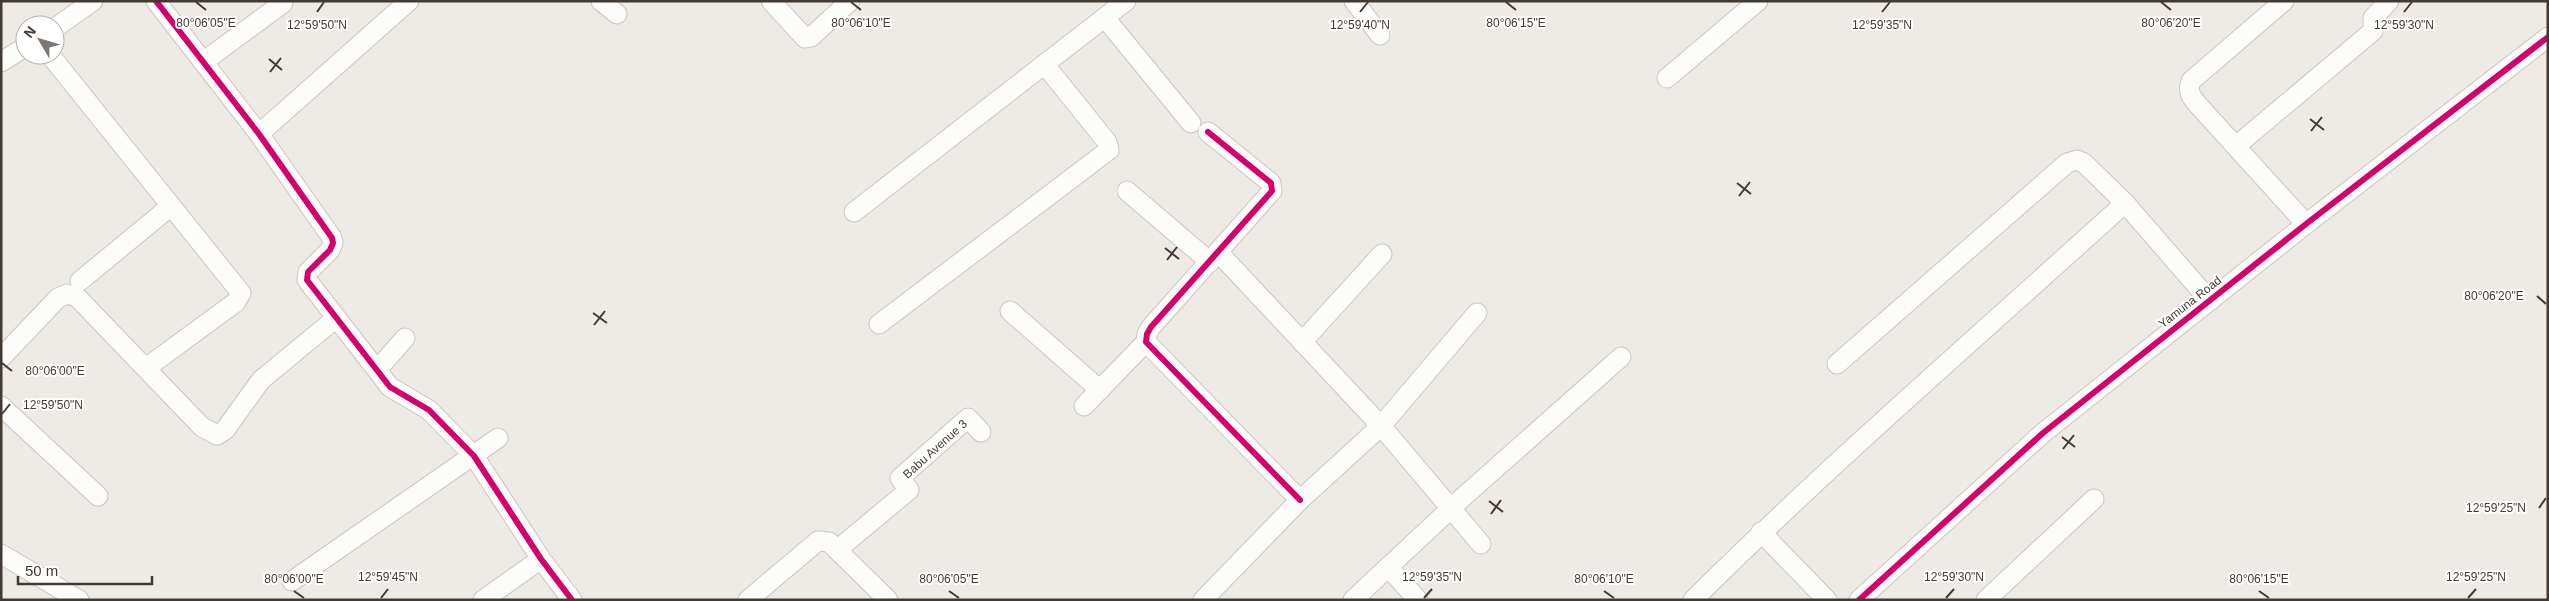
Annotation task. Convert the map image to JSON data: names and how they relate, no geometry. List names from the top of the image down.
{
  "streets": {
    "street": ["Yamuna Road", "Babu Avenue 3"]
  },
  "scale_bar": "50 m",
  "north": "top left",
  "coordinates": [
    "80°06'05\"E",
    "80°06'10\"E",
    "80°06'15\"E",
    "80°06'20\"E",
    "12°59'50\"N",
    "12°59'40\"N",
    "12°59'35\"N",
    "12°59'30\"N",
    "80°06'00\"E",
    "12°59'25\"N",
    "12°59'45\"N"
  ]
}
